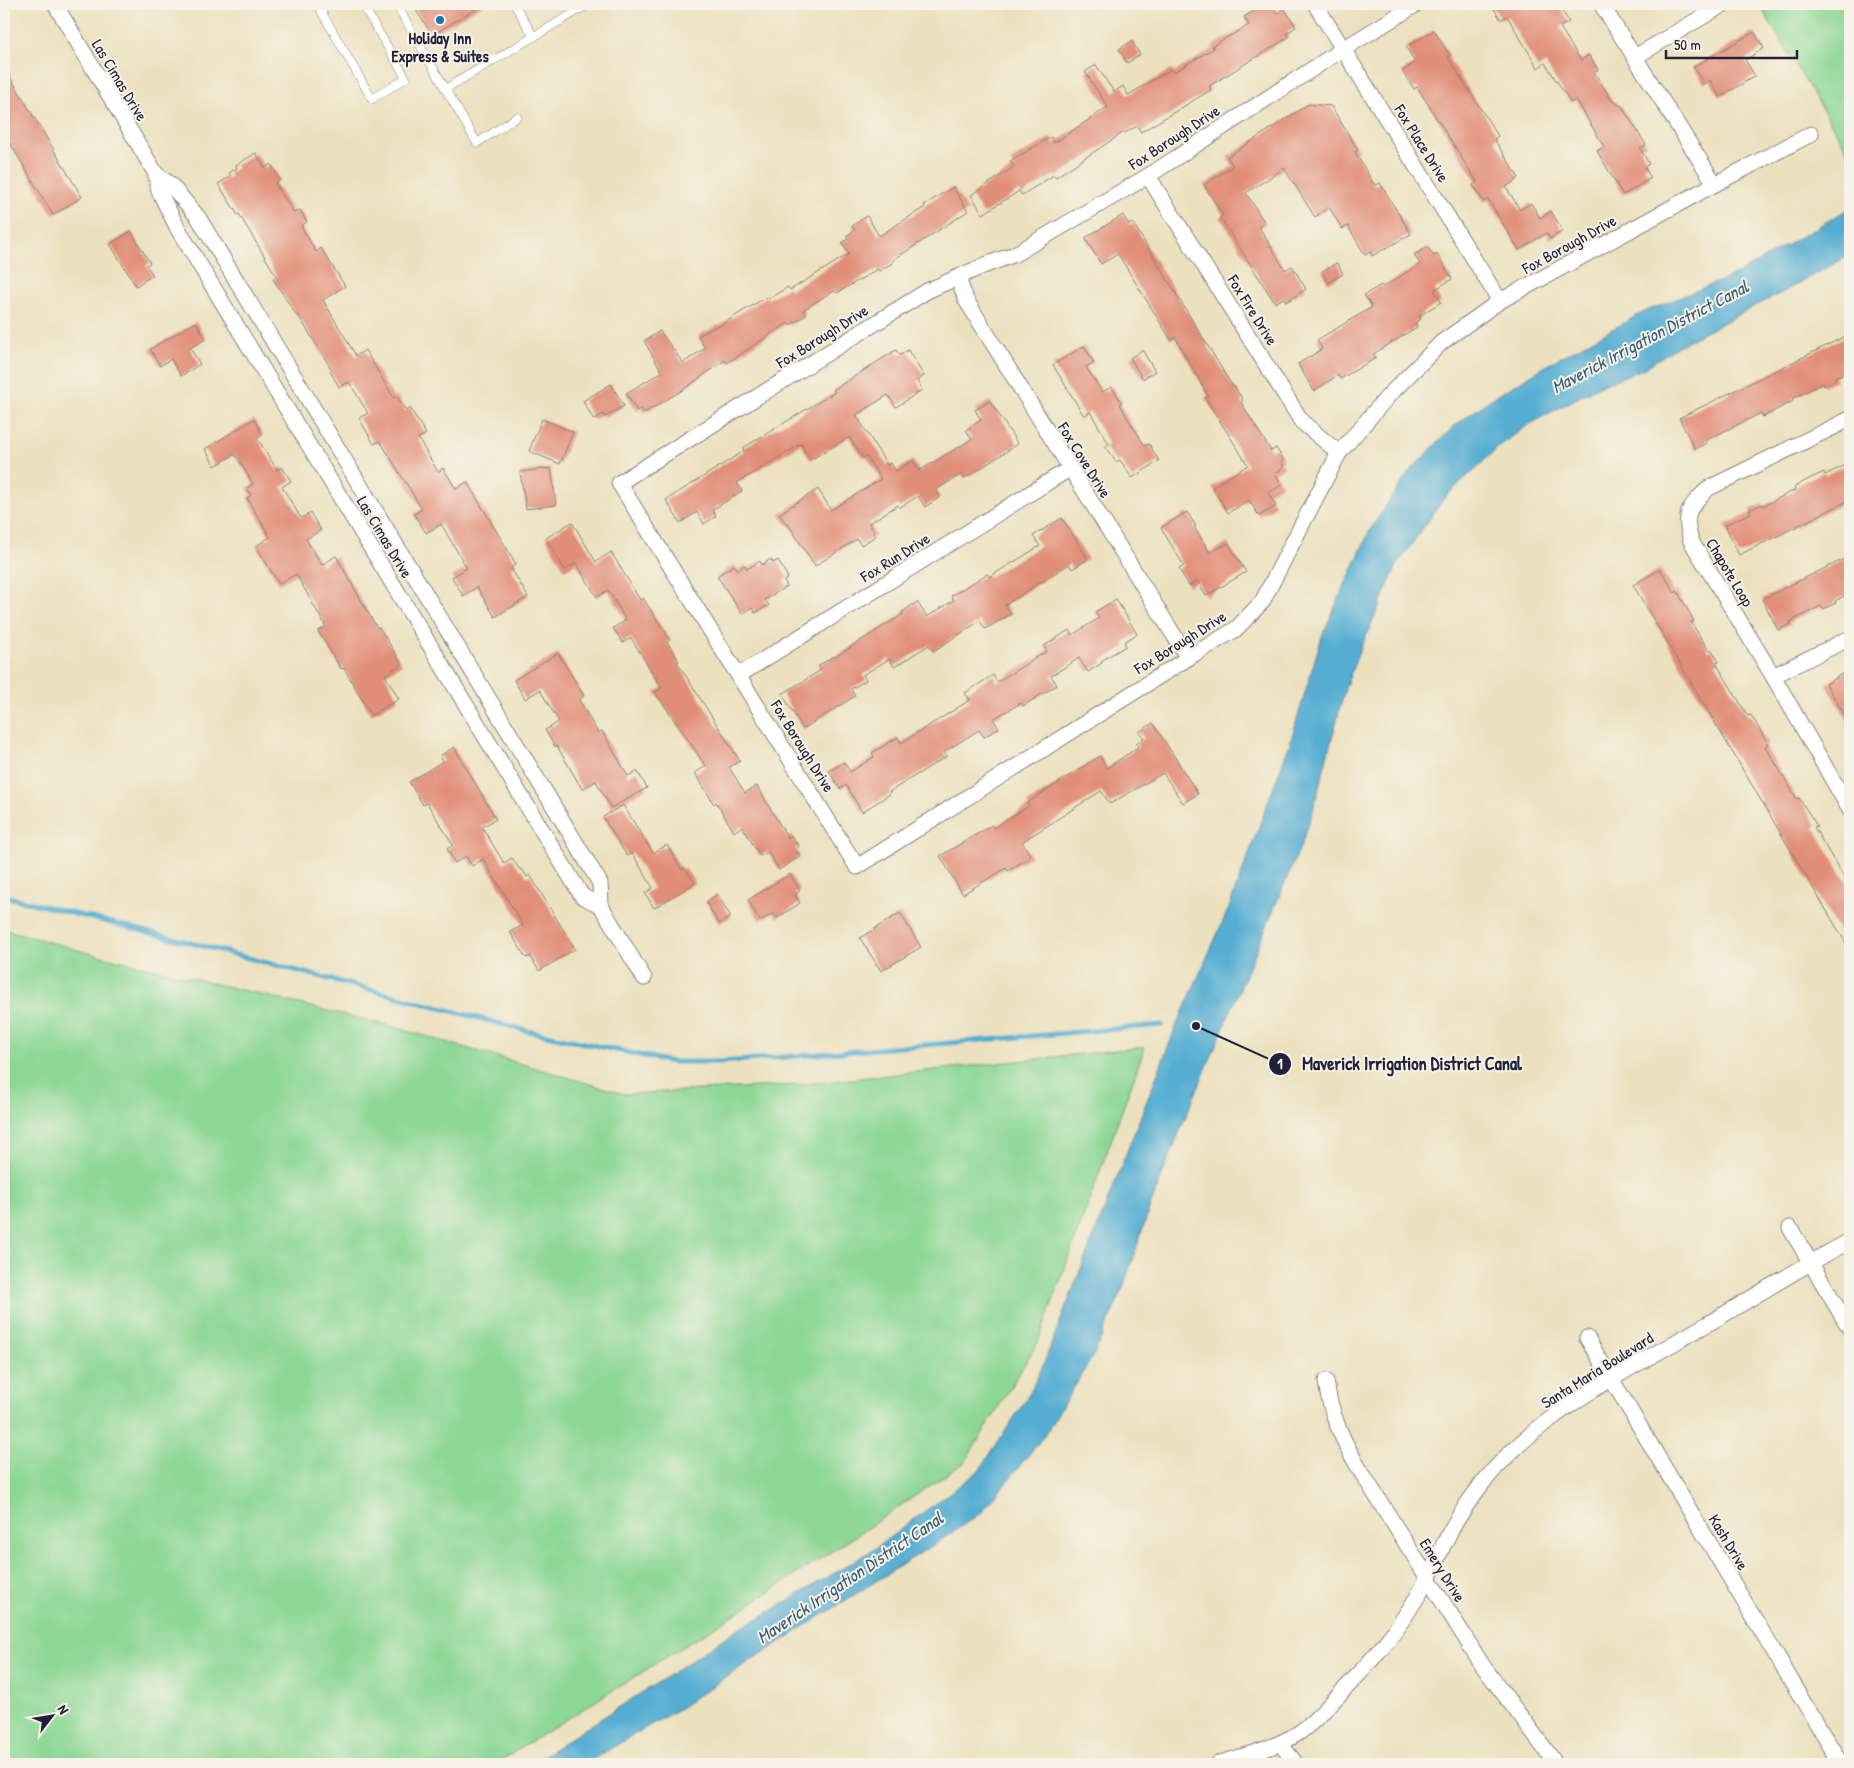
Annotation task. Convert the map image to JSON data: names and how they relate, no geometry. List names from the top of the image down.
{
  "streets": {
    "street": [
      "Las Cimas Drive",
      "Fox Borough Drive",
      "Fox Place Drive",
      "Fox Fire Drive",
      "Fox Cove Drive",
      "Fox Run Drive",
      "Chapote Loop",
      "Santa Maria Boulevard",
      "Kash Drive",
      "Emery Drive"
    ]
  },
  "crossings": [
    ["Fox Borough Drive", "Fox Place Drive"],
    ["Fox Borough Drive", "Fox Fire Drive"],
    ["Fox Borough Drive", "Fox Cove Drive"],
    ["Fox Borough Drive", "Fox Run Drive"],
    ["Fox Cove Drive", "Fox Run Drive"],
    ["Santa Maria Boulevard", "Kash Drive"],
    ["Santa Maria Boulevard", "Emery Drive"]
  ],
  "water": ["Maverick Irrigation District Canal"],
  "places": ["Holiday Inn Express & Suites", "Maverick Irrigation District Canal"],
  "scale_bar": "50 m",
  "north": "top right"
}
